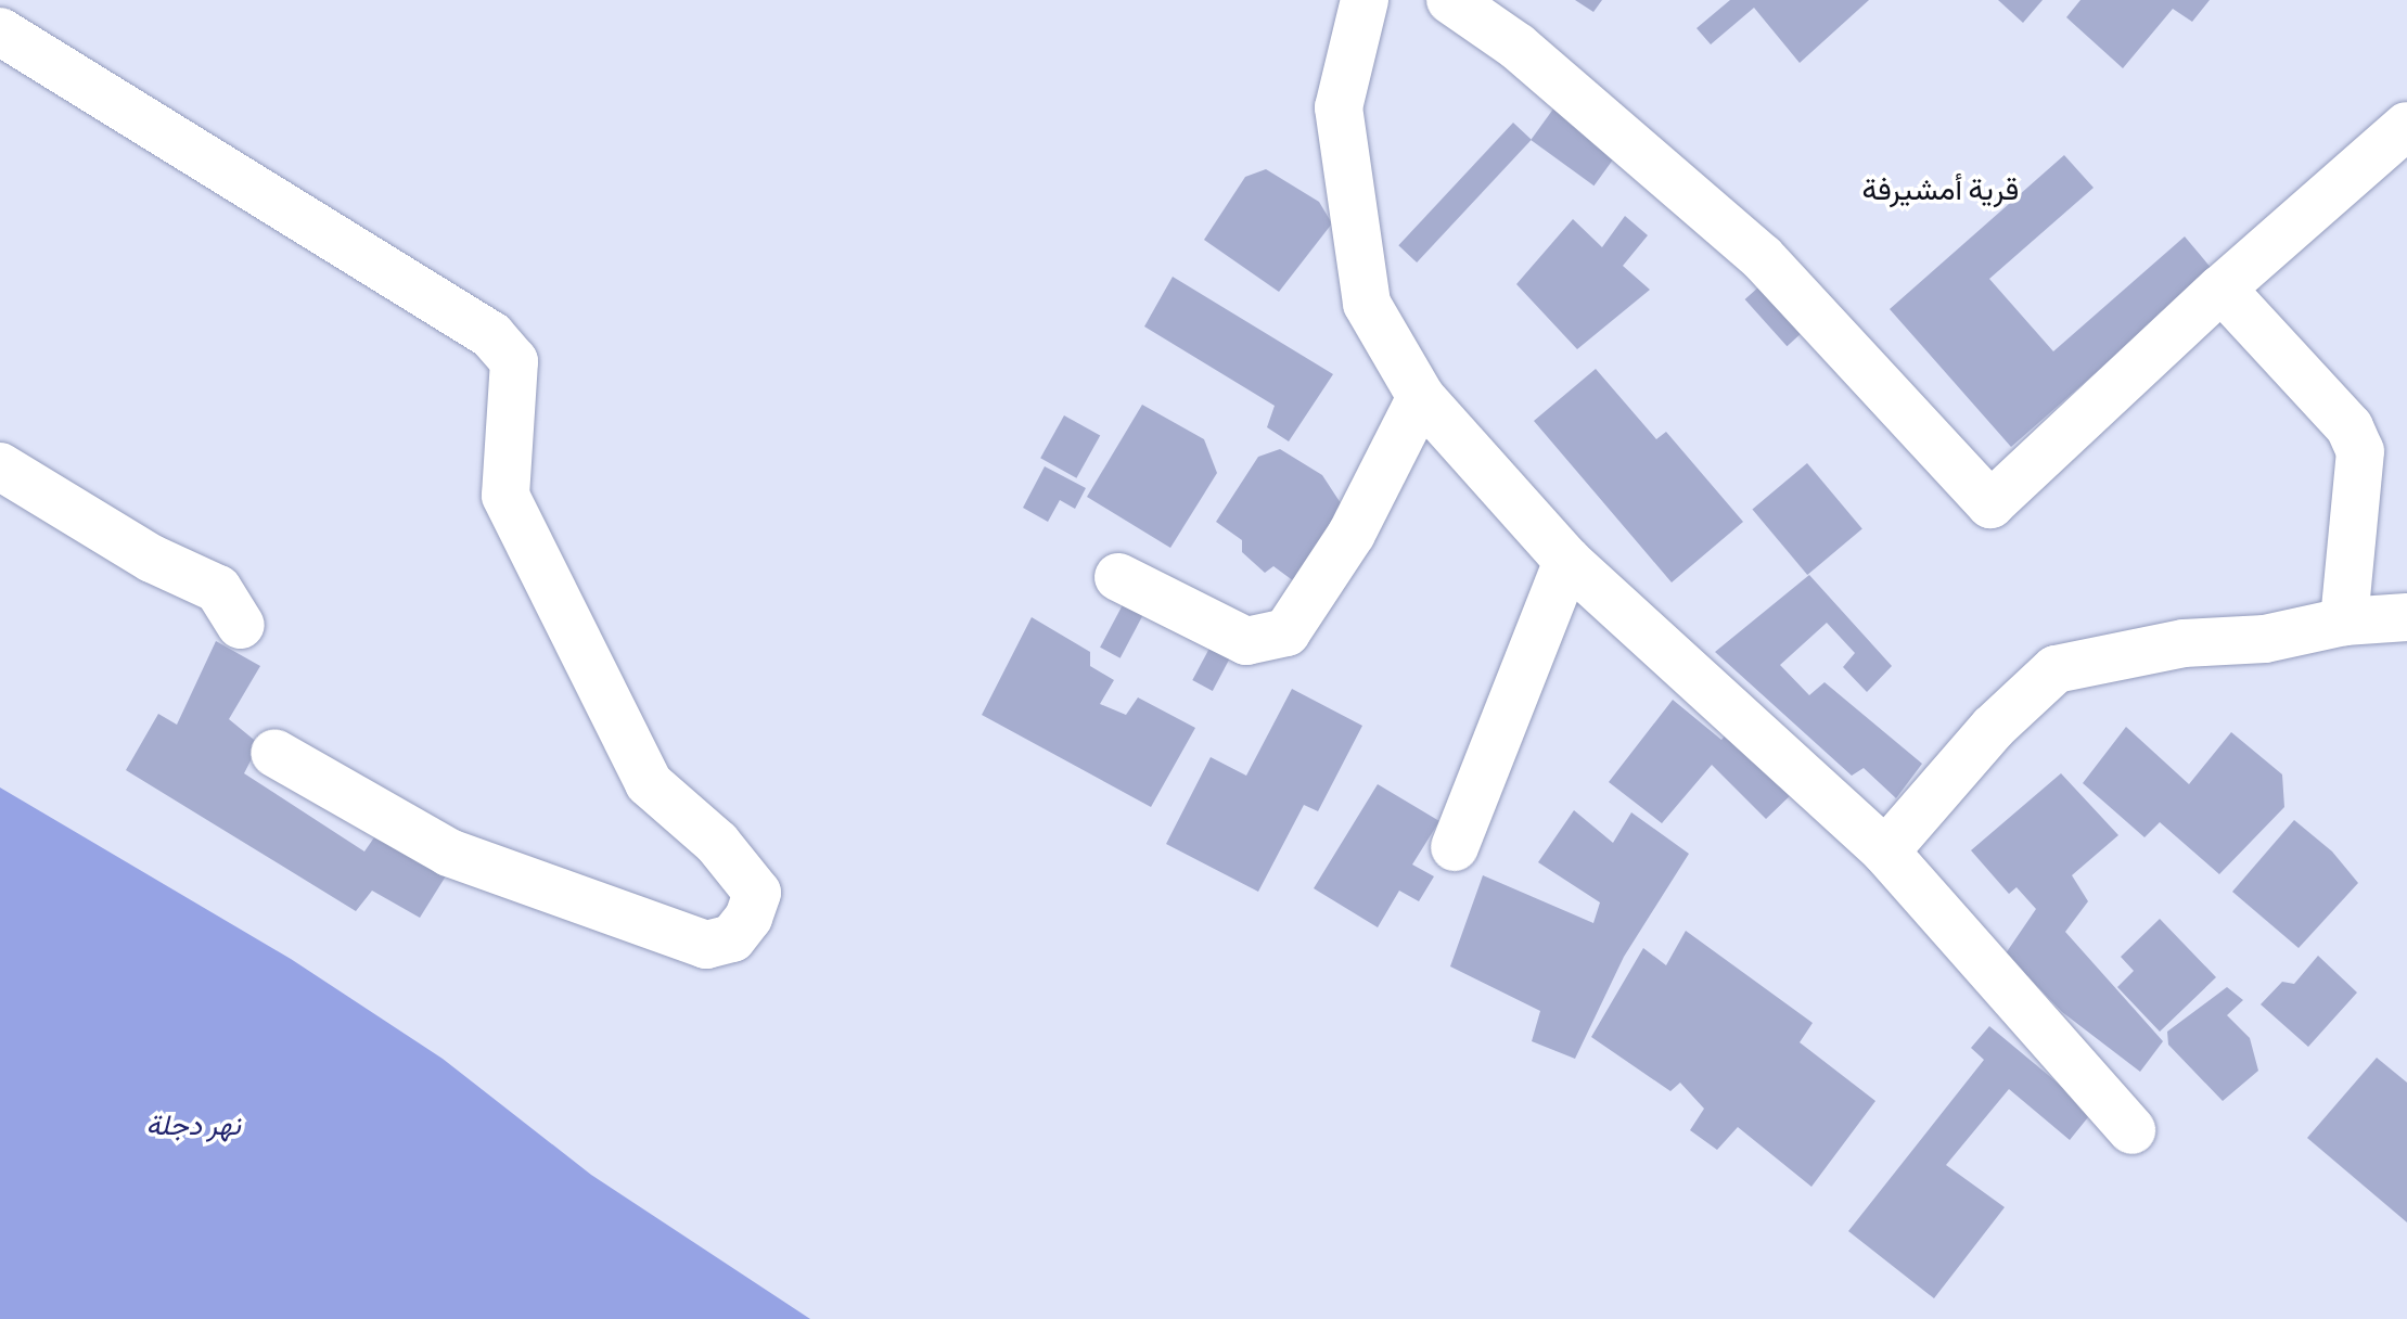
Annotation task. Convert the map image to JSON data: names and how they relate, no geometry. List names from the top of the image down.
{
  "districts": ["قرية أمشيرفة"],
  "water": ["نهر دجلة"]
}
